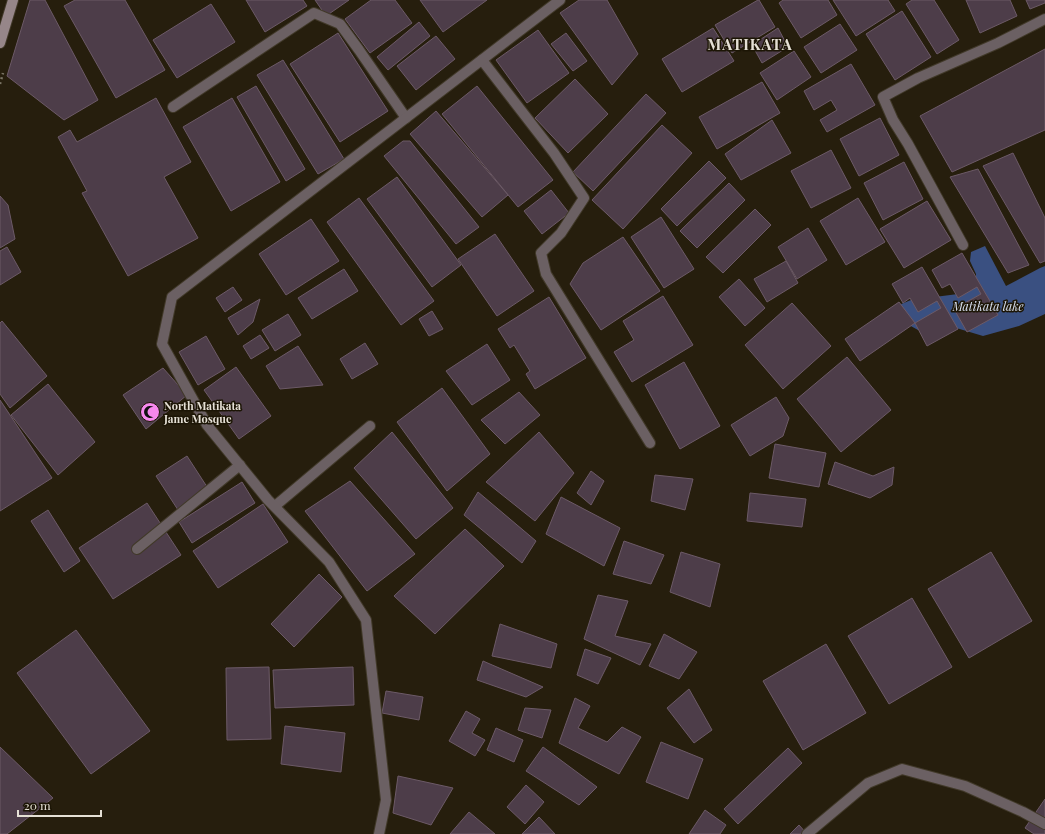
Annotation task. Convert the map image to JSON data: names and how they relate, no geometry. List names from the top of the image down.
{
  "districts": ["MATIKATA"],
  "water": ["Matikata lake"],
  "places": {
    "mosque": ["North Matikata Jame Mosque"]
  },
  "scale_bar": "20 m"
}
